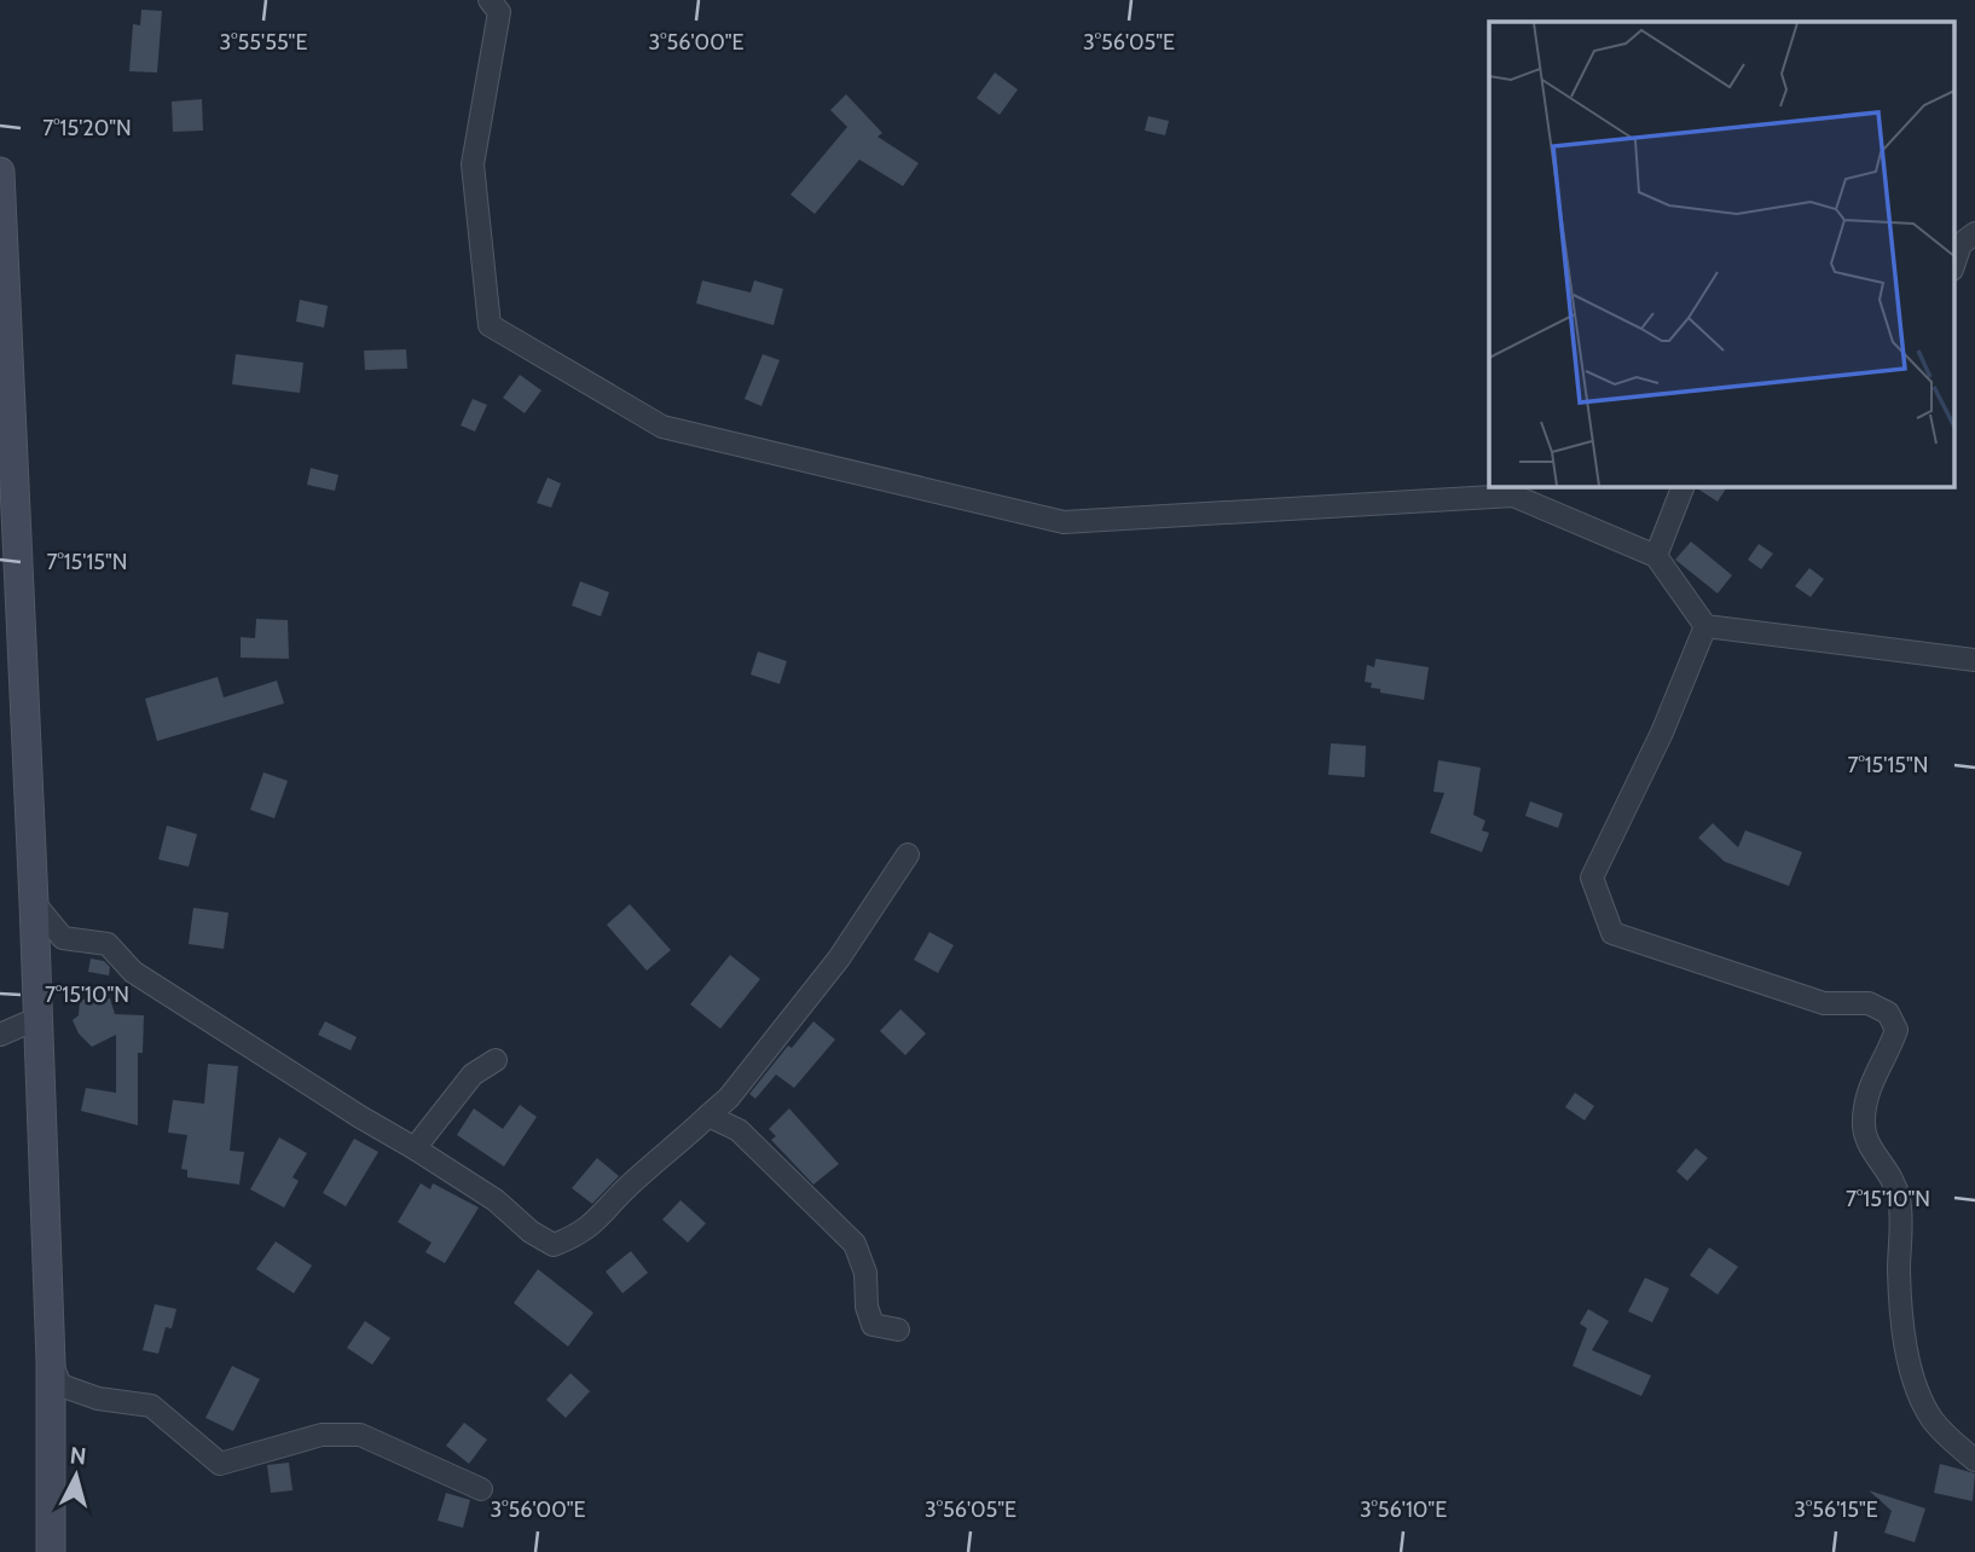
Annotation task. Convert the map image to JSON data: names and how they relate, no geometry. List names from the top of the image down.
{
  "north": "top",
  "coordinates": [
    "3°55'55\"E",
    "3°56'00\"E",
    "3°56'05\"E",
    "7°15'20\"N",
    "7°15'15\"N",
    "7°15'10\"N",
    "3°56'10\"E",
    "3°56'15\"E"
  ]
}
